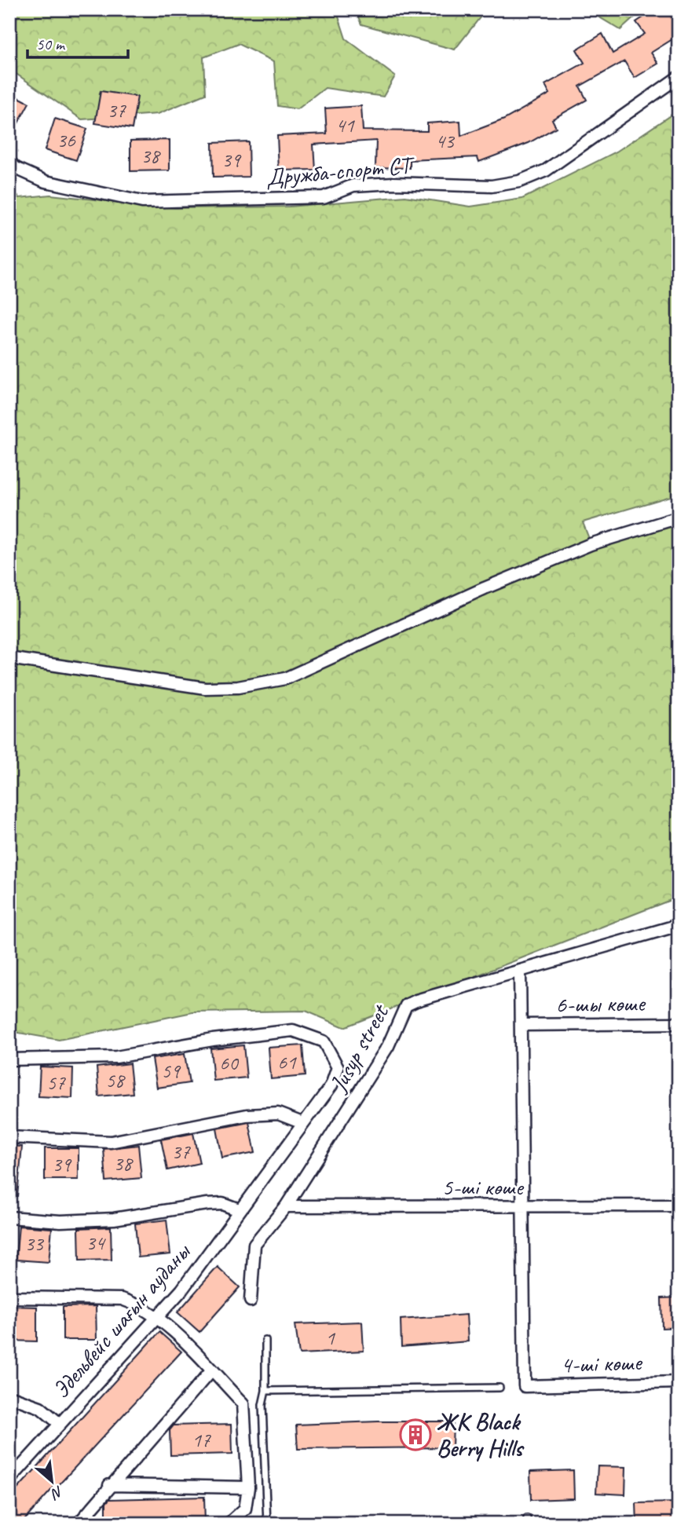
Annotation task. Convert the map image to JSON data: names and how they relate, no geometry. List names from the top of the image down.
{
  "streets": {
    "street": [
      "Дружба-спорт СТ",
      "6-шы көше",
      "Jusyp street",
      "5-ші көше",
      "Эдельвейс шағын ауданы",
      "4-ші көше"
    ]
  },
  "crossings": [
    ["Jusyp street", "5-ші көше"],
    ["5-ші көше", "4-ші көше"]
  ],
  "places": {
    "building": ["ЖК Black Berry Hills"]
  },
  "house_numbers": [
    "37",
    "41",
    "36",
    "43",
    "38",
    "39",
    "61",
    "60",
    "59",
    "58",
    "57",
    "37",
    "38",
    "39",
    "34",
    "33",
    "1",
    "17"
  ],
  "scale_bar": "50 m",
  "north": "bottom right"
}
